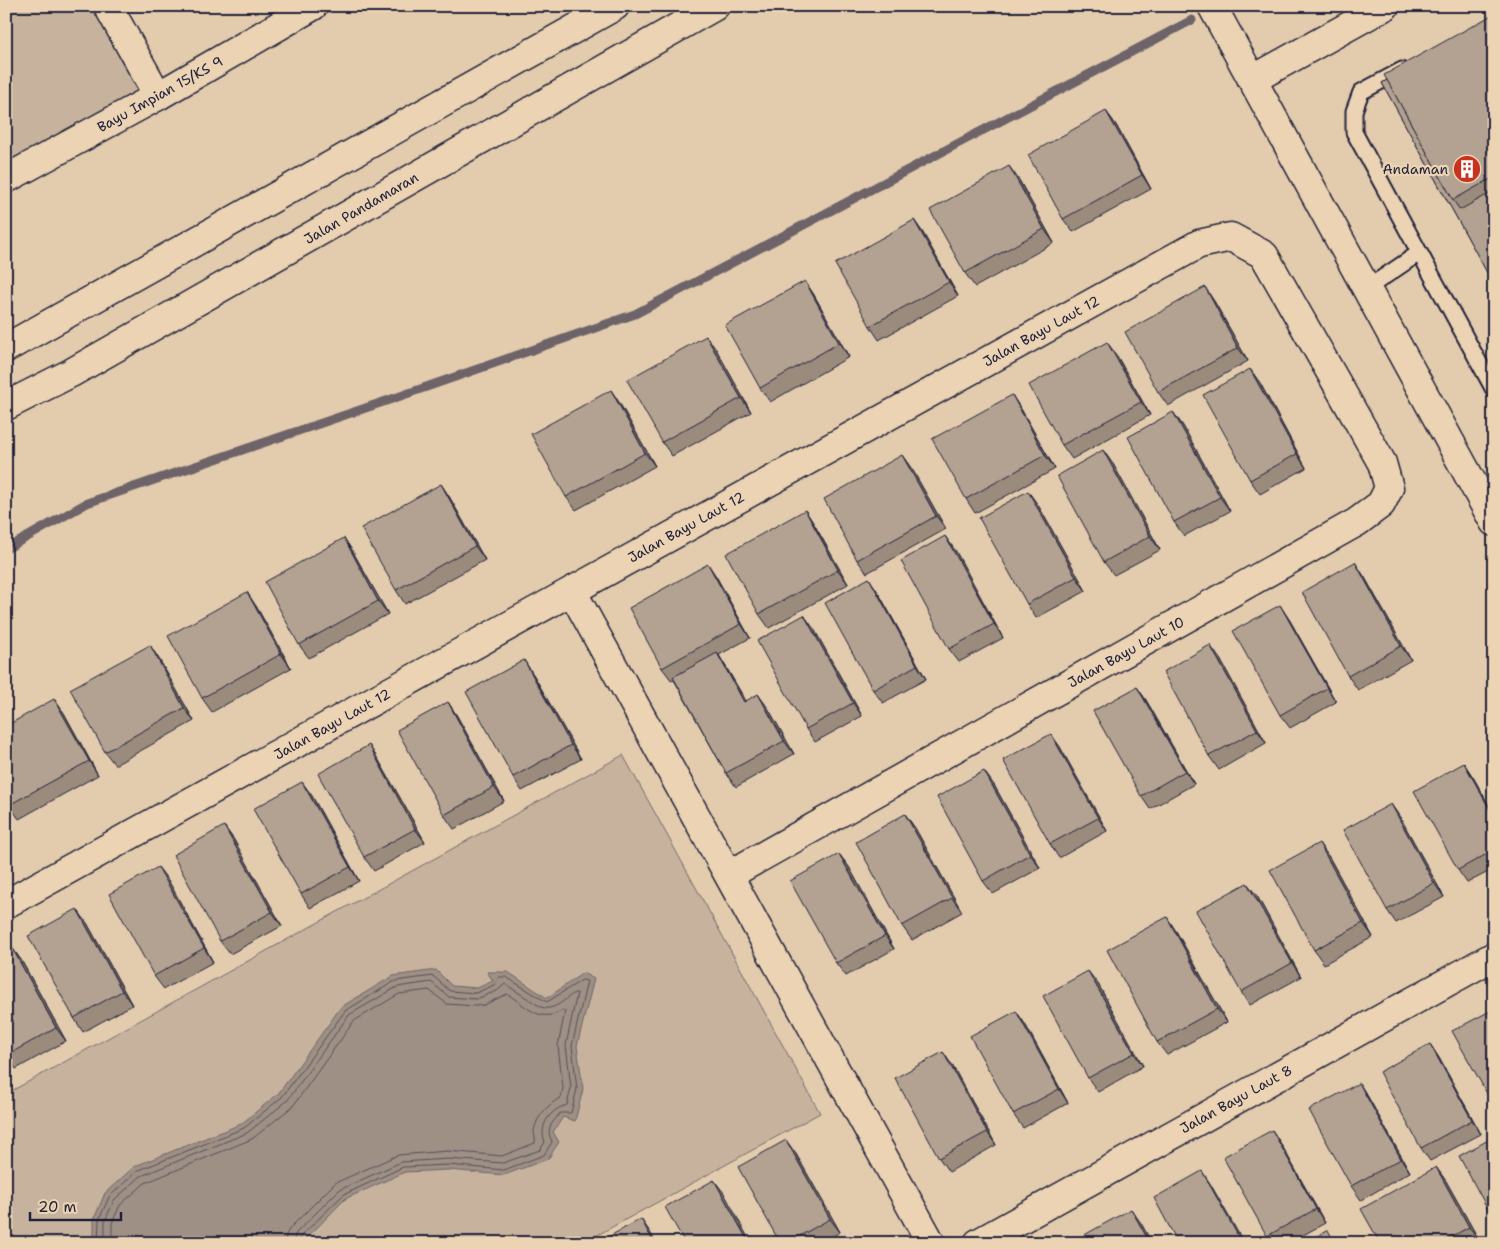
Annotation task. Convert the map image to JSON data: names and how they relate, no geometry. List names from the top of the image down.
{
  "streets": {
    "street": [
      "Bayu Impian 15/KS 9",
      "Jalan Pandamaran",
      "Jalan Bayu Laut 12",
      "Jalan Bayu Laut 10",
      "Jalan Bayu Laut 8"
    ]
  },
  "crossings": [
    ["Jalan Bayu Laut 12", "Jalan Bayu Laut 10"]
  ],
  "places": {
    "building": ["Andaman"]
  },
  "scale_bar": "20 m"
}
